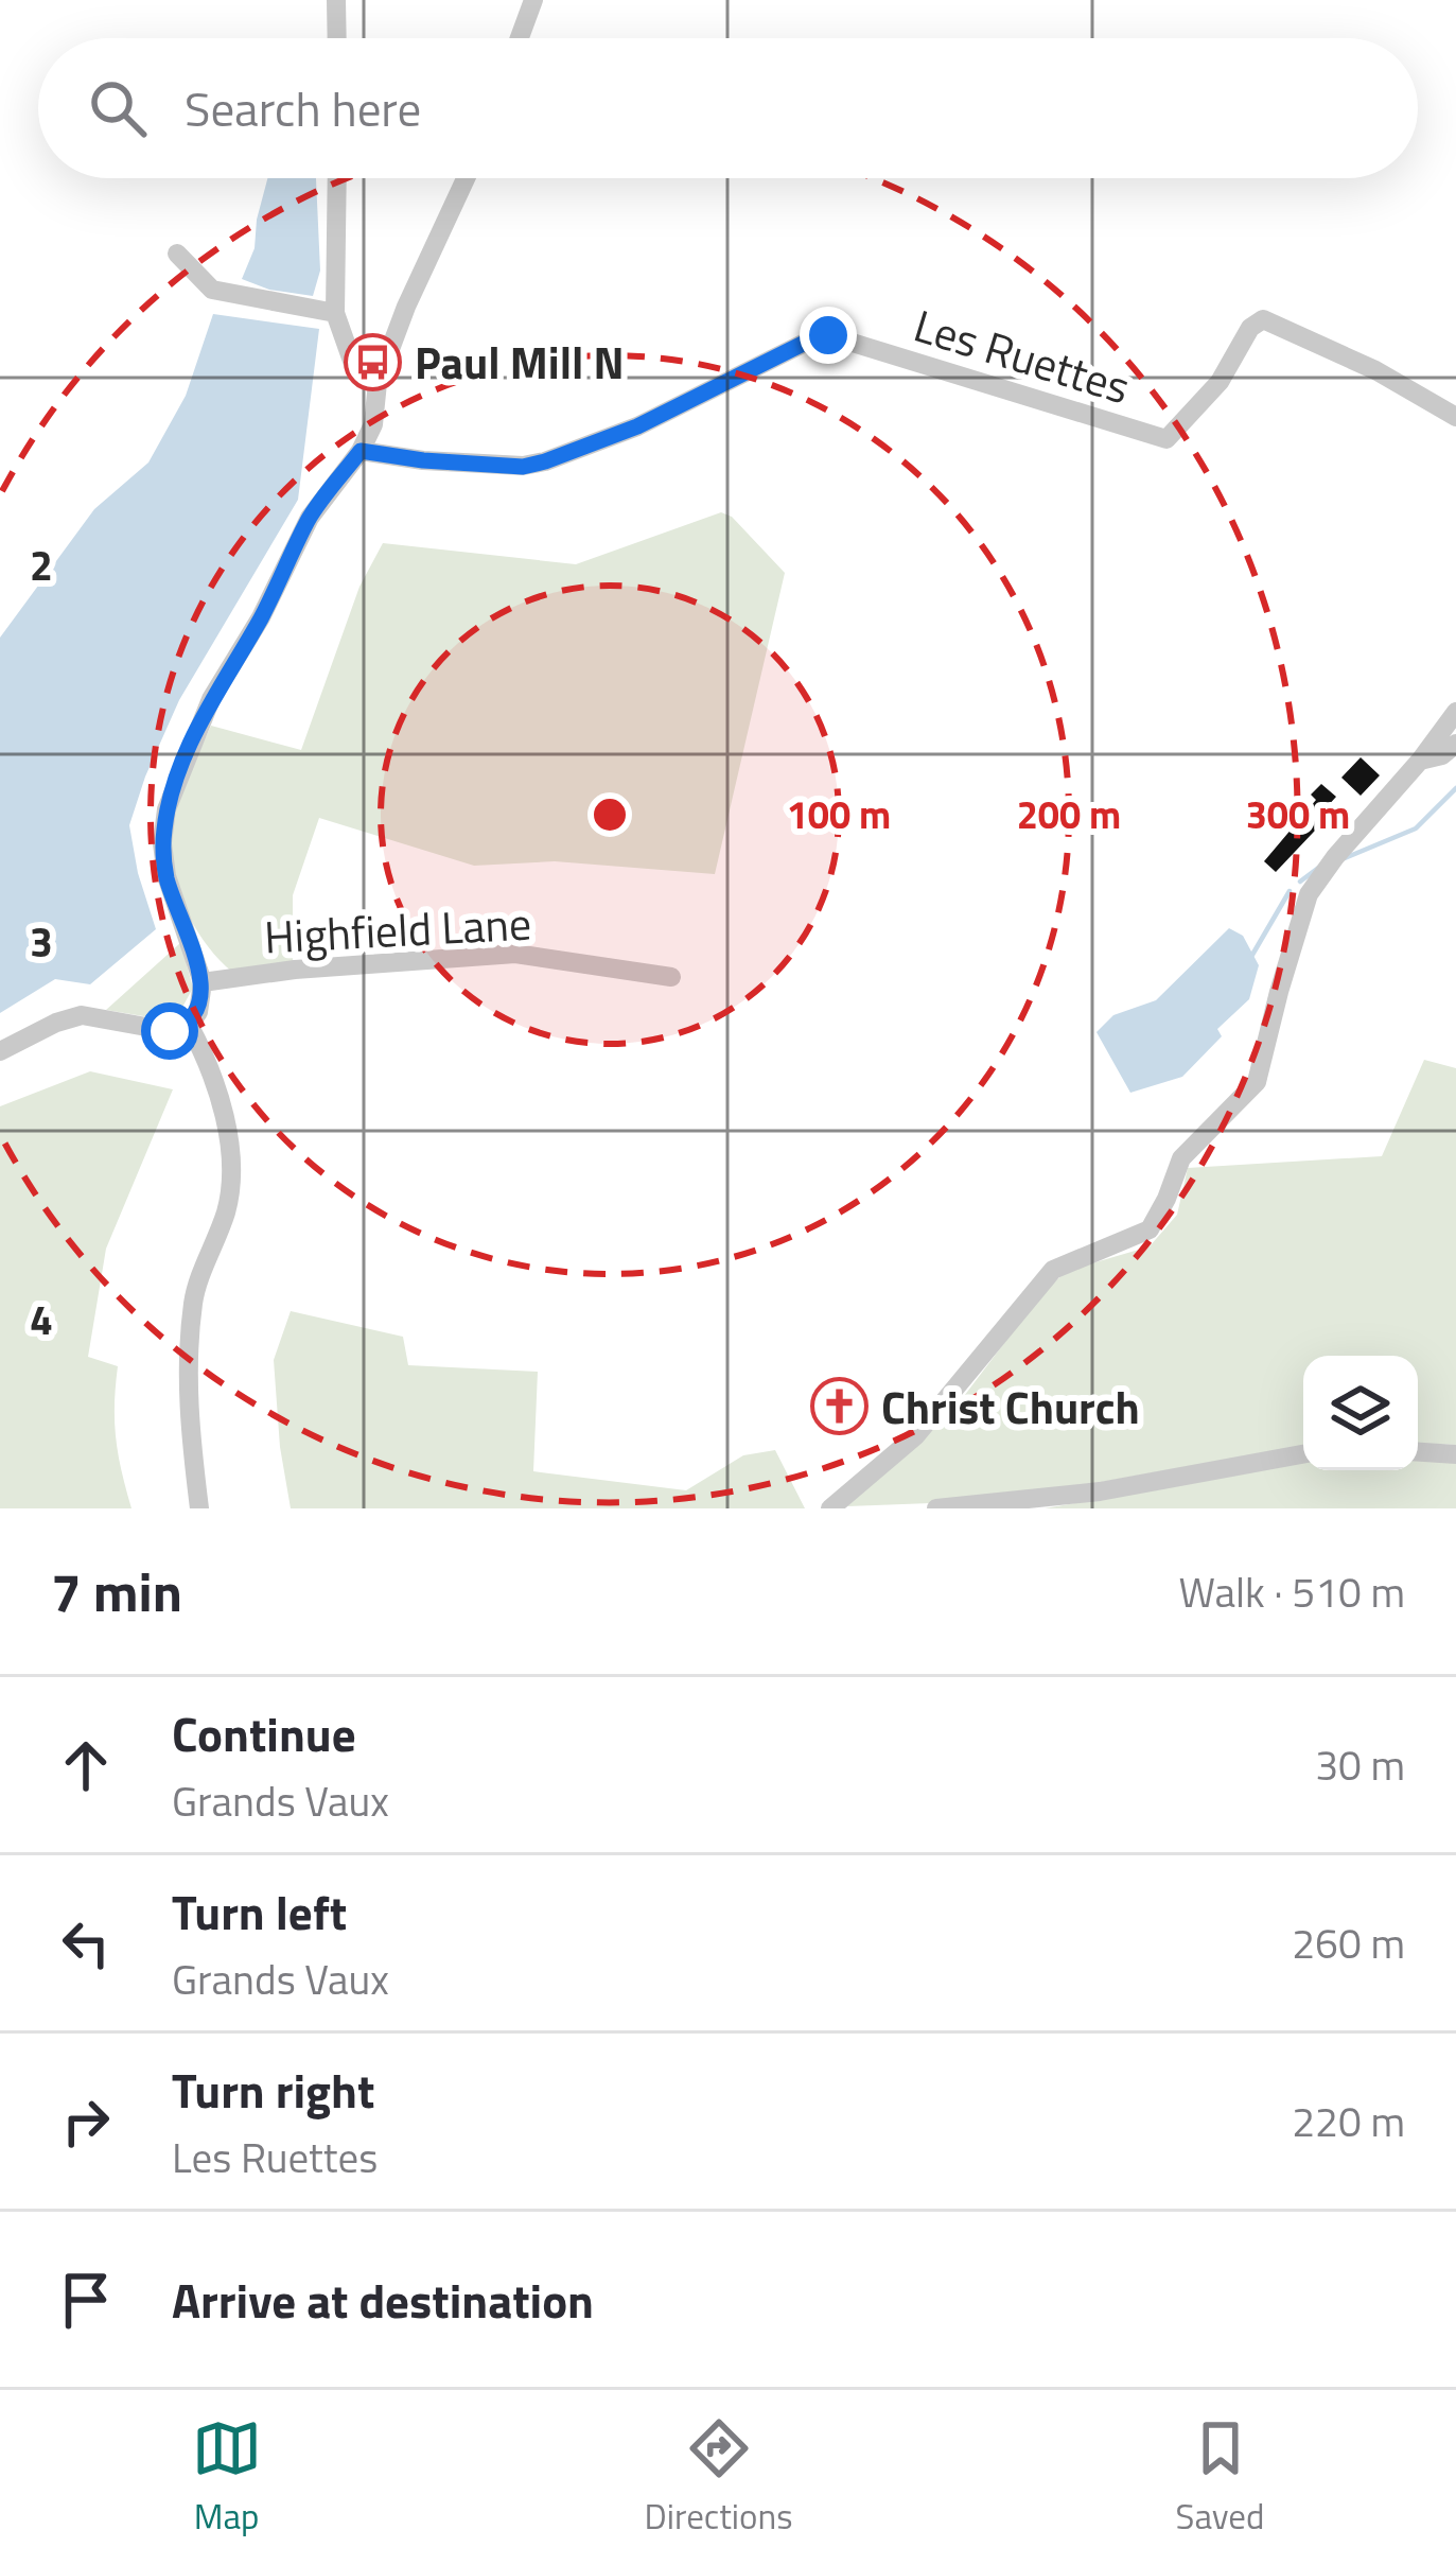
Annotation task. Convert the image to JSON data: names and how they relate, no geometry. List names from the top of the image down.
{
  "streets": {
    "street": ["Les Ruettes", "Highfield Lane"]
  },
  "places": {
    "bus stop": ["Paul Mill N"],
    "church": ["Christ Church"]
  },
  "page": {
    "search": "Search here",
    "heading": ["7 min", "Walk · 510 m"],
    "list": [
      ["Continue", "Grands Vaux", "30 m"],
      ["Turn left", "Grands Vaux", "260 m"],
      ["Turn right", "Les Ruettes", "220 m"],
      "Arrive at destination"
    ],
    "nav": ["Map", "Directions", "Saved"]
  },
  "grid": {
    "rows": ["2", "3", "4"]
  },
  "rings": ["100 m", "200 m", "300 m"]
}
